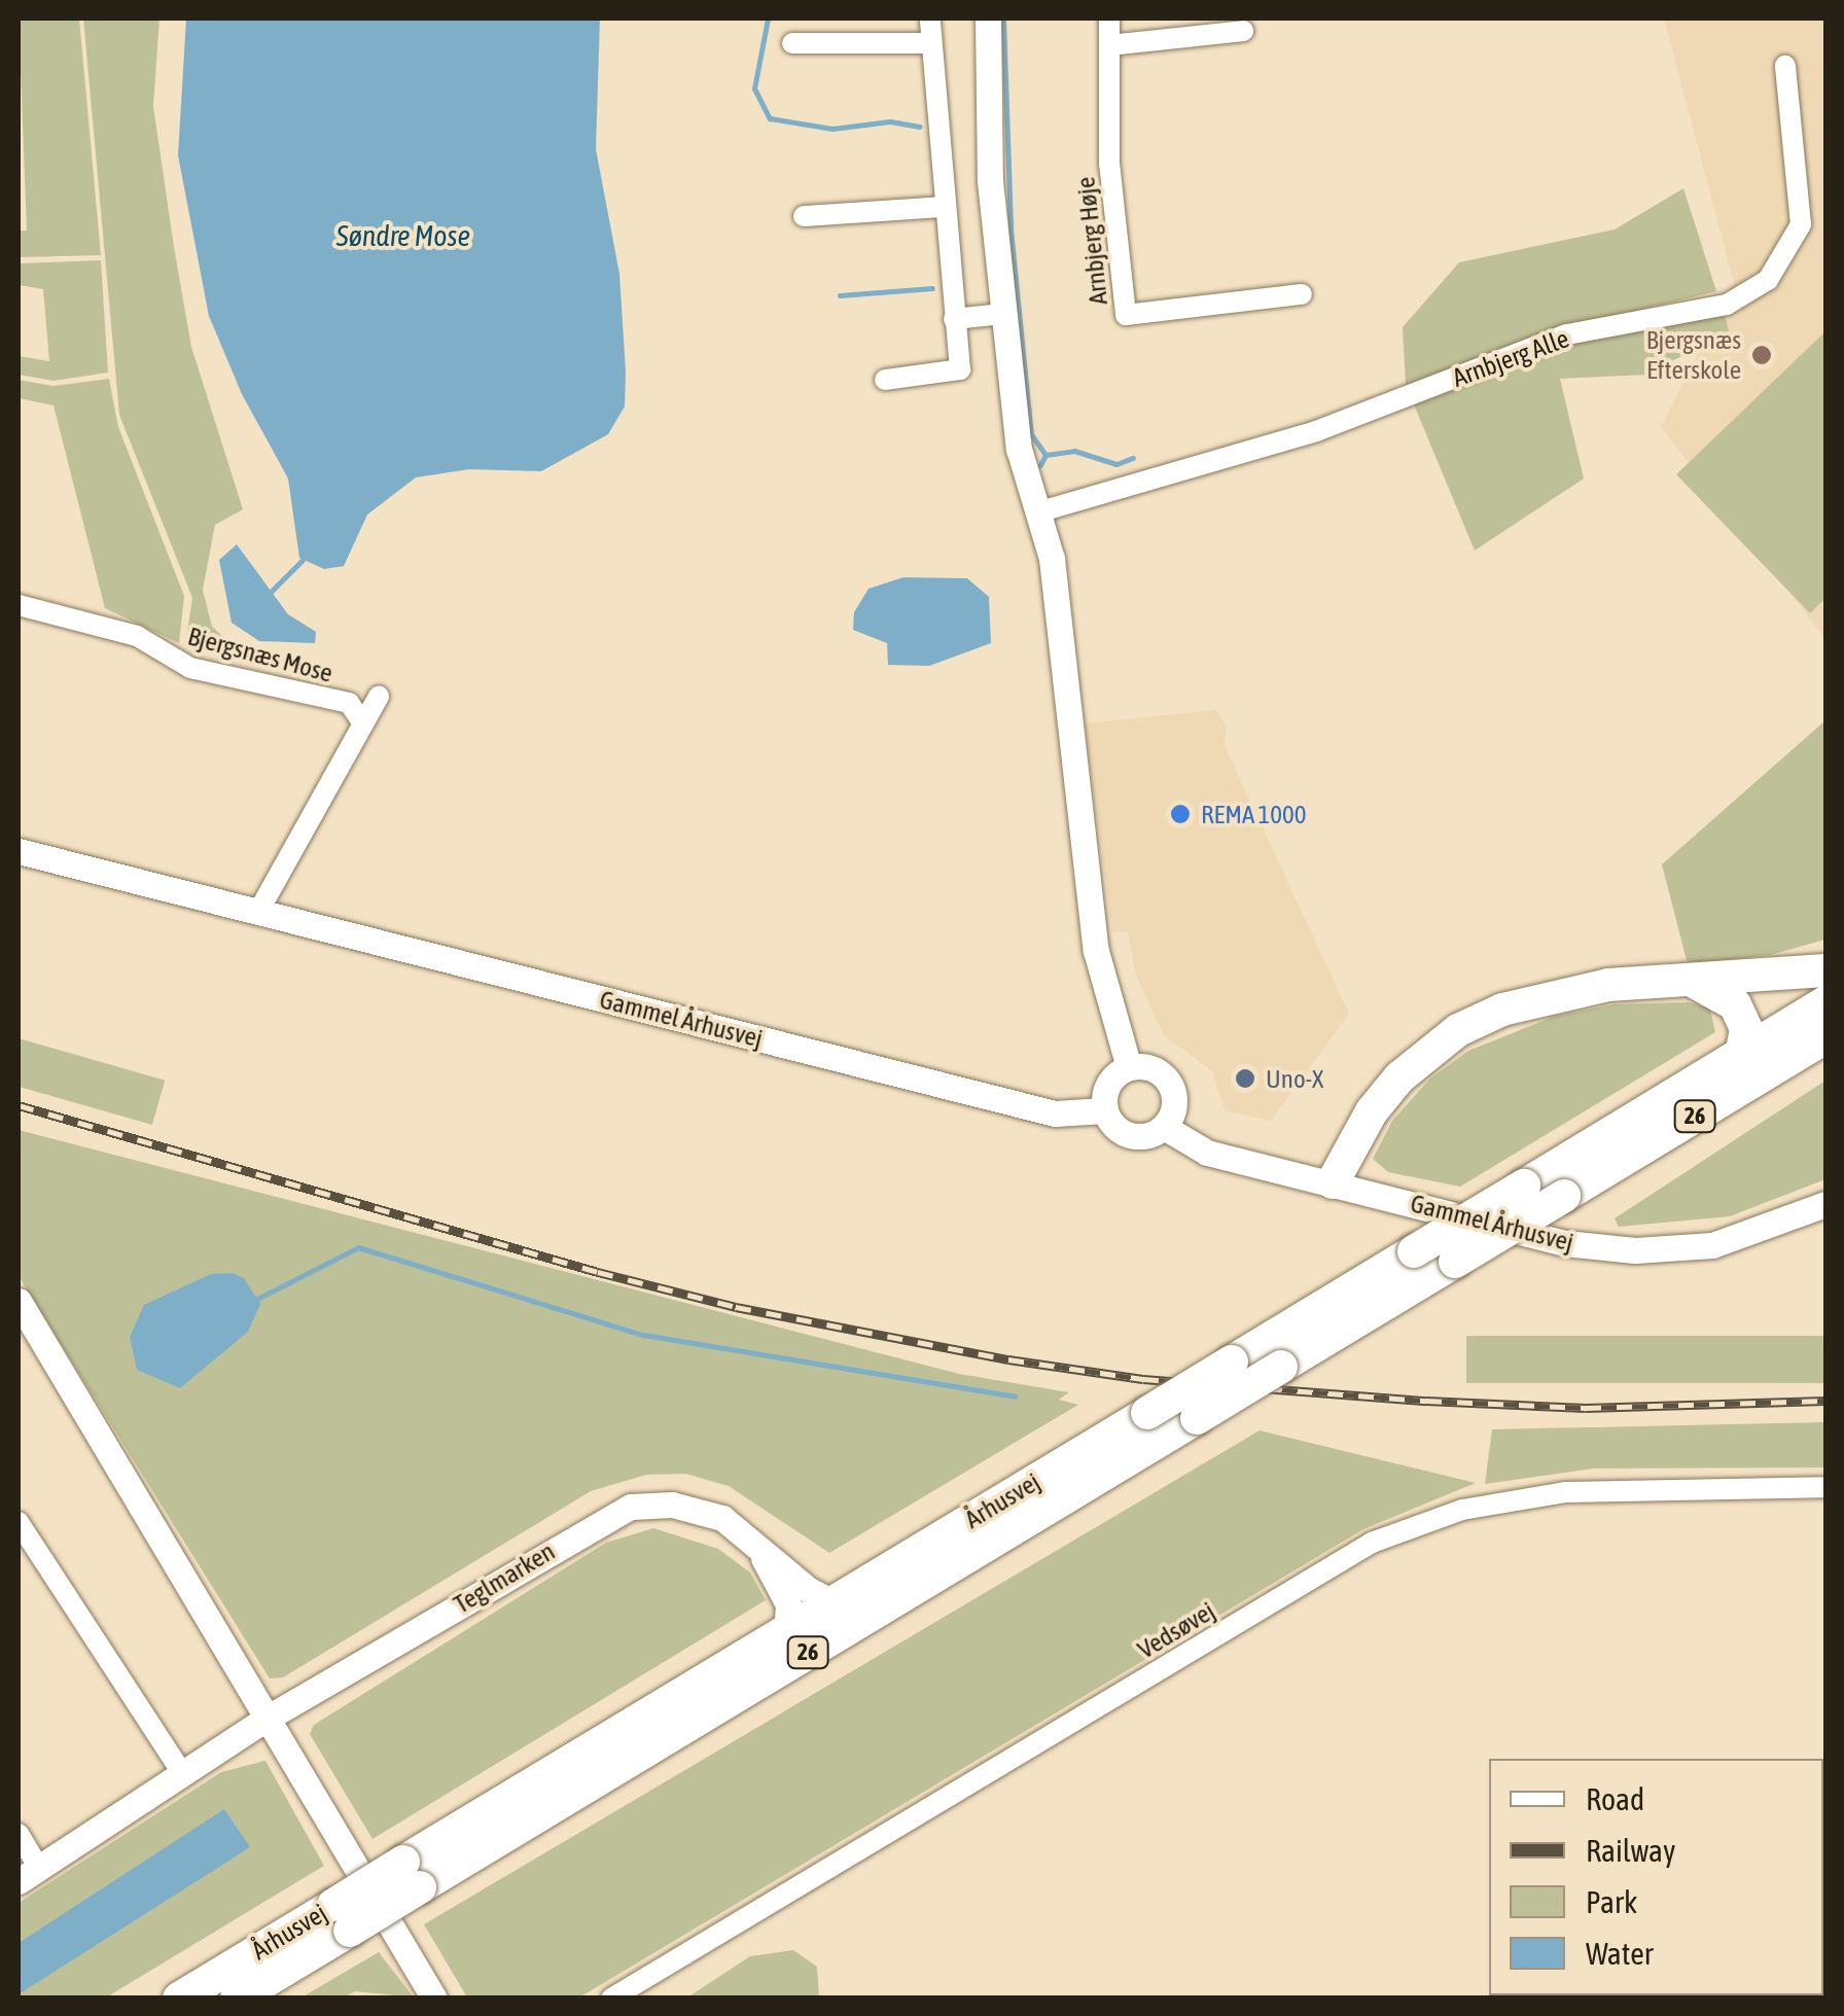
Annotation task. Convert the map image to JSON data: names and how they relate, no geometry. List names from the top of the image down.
{
  "streets": {
    "main road": ["26", "Århusvej"],
    "street": [
      "Arnbjerg Høje",
      "Arnbjerg Alle",
      "Bjergsnæs Mose",
      "Gammel Århusvej",
      "Teglmarken",
      "Vedsøvej"
    ]
  },
  "crossings": [
    ["Århusvej", "Teglmarken"]
  ],
  "water": ["Søndre Mose"],
  "places": ["Bjergsnæs Efterskole", "REMA 1000", "Uno-X"],
  "legend": [
    "Road",
    "Railway",
    "Park",
    "Water"
  ]
}
